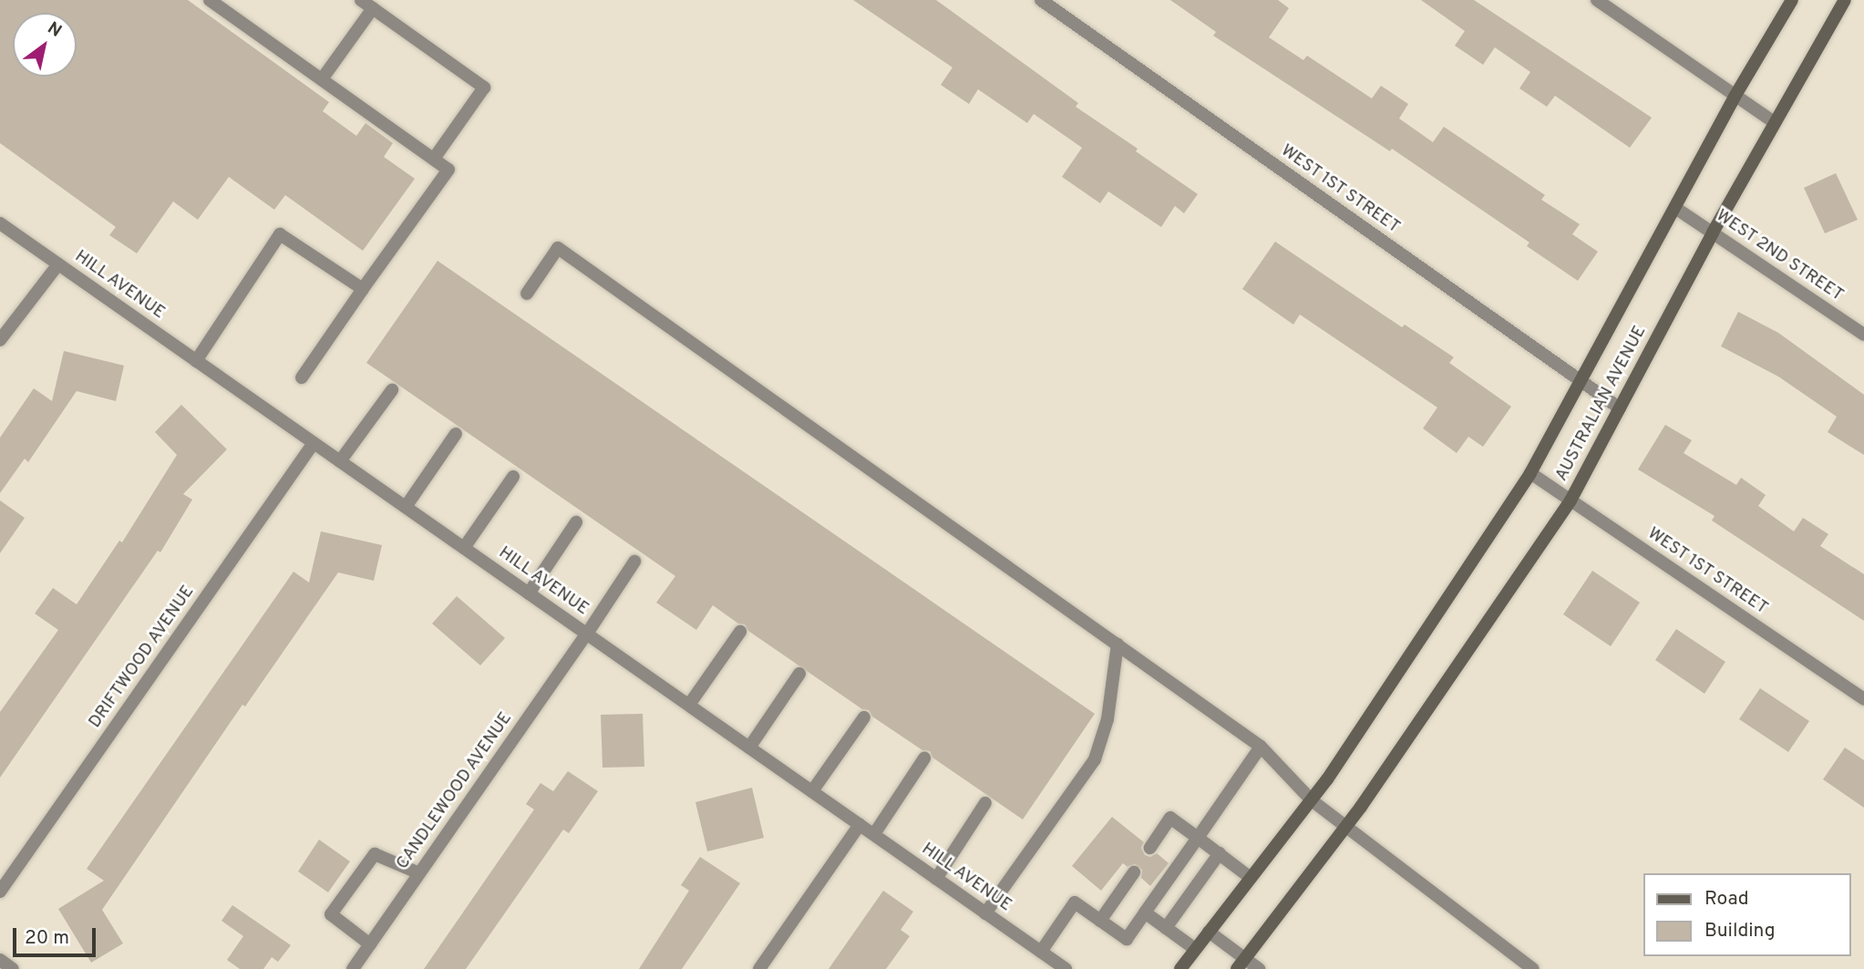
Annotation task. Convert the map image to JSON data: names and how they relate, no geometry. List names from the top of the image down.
{
  "streets": {
    "main road": ["AUSTRALIAN AVENUE"],
    "street": [
      "WEST 1ST STREET",
      "WEST 2ND STREET",
      "HILL AVENUE",
      "DRIFTWOOD AVENUE",
      "CANDLEWOOD AVENUE"
    ]
  },
  "crossings": [
    ["WEST 1ST STREET", "AUSTRALIAN AVENUE"],
    ["WEST 2ND STREET", "AUSTRALIAN AVENUE"],
    ["HILL AVENUE", "DRIFTWOOD AVENUE"],
    ["HILL AVENUE", "CANDLEWOOD AVENUE"]
  ],
  "legend": ["Road", "Building"],
  "scale_bar": "20 m",
  "north": "top right"
}
